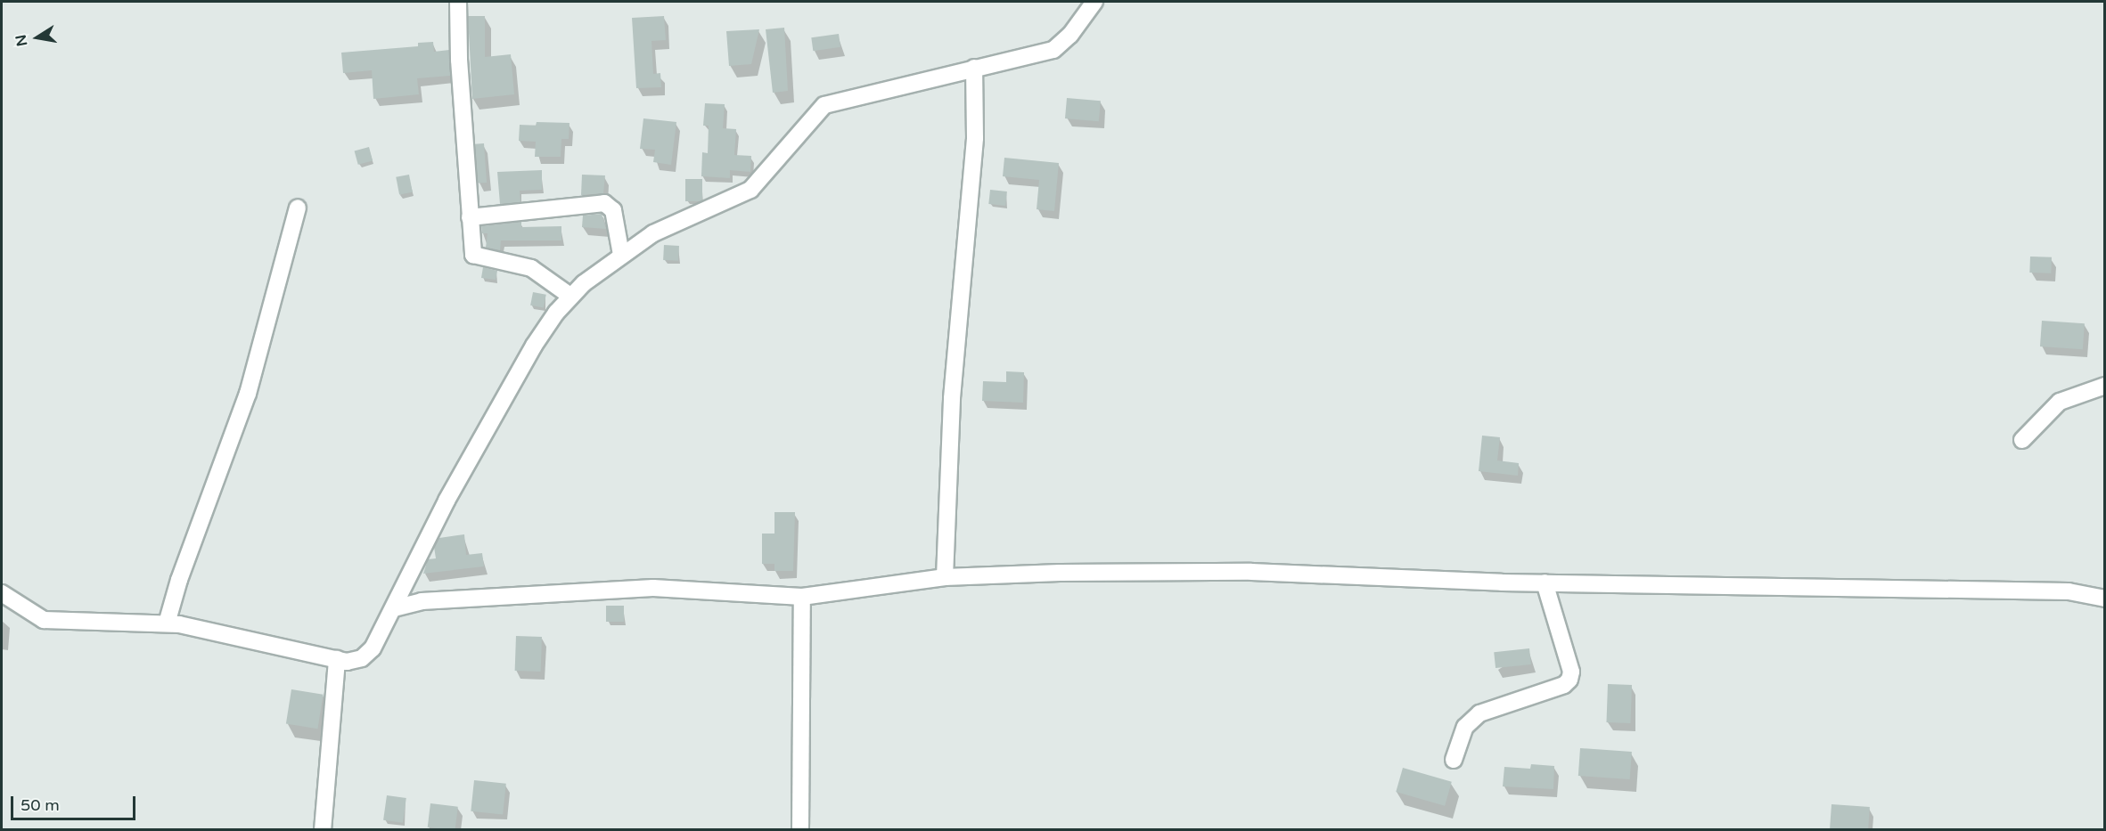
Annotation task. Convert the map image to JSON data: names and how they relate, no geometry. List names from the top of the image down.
{
  "scale_bar": "50 m",
  "north": "left"
}
